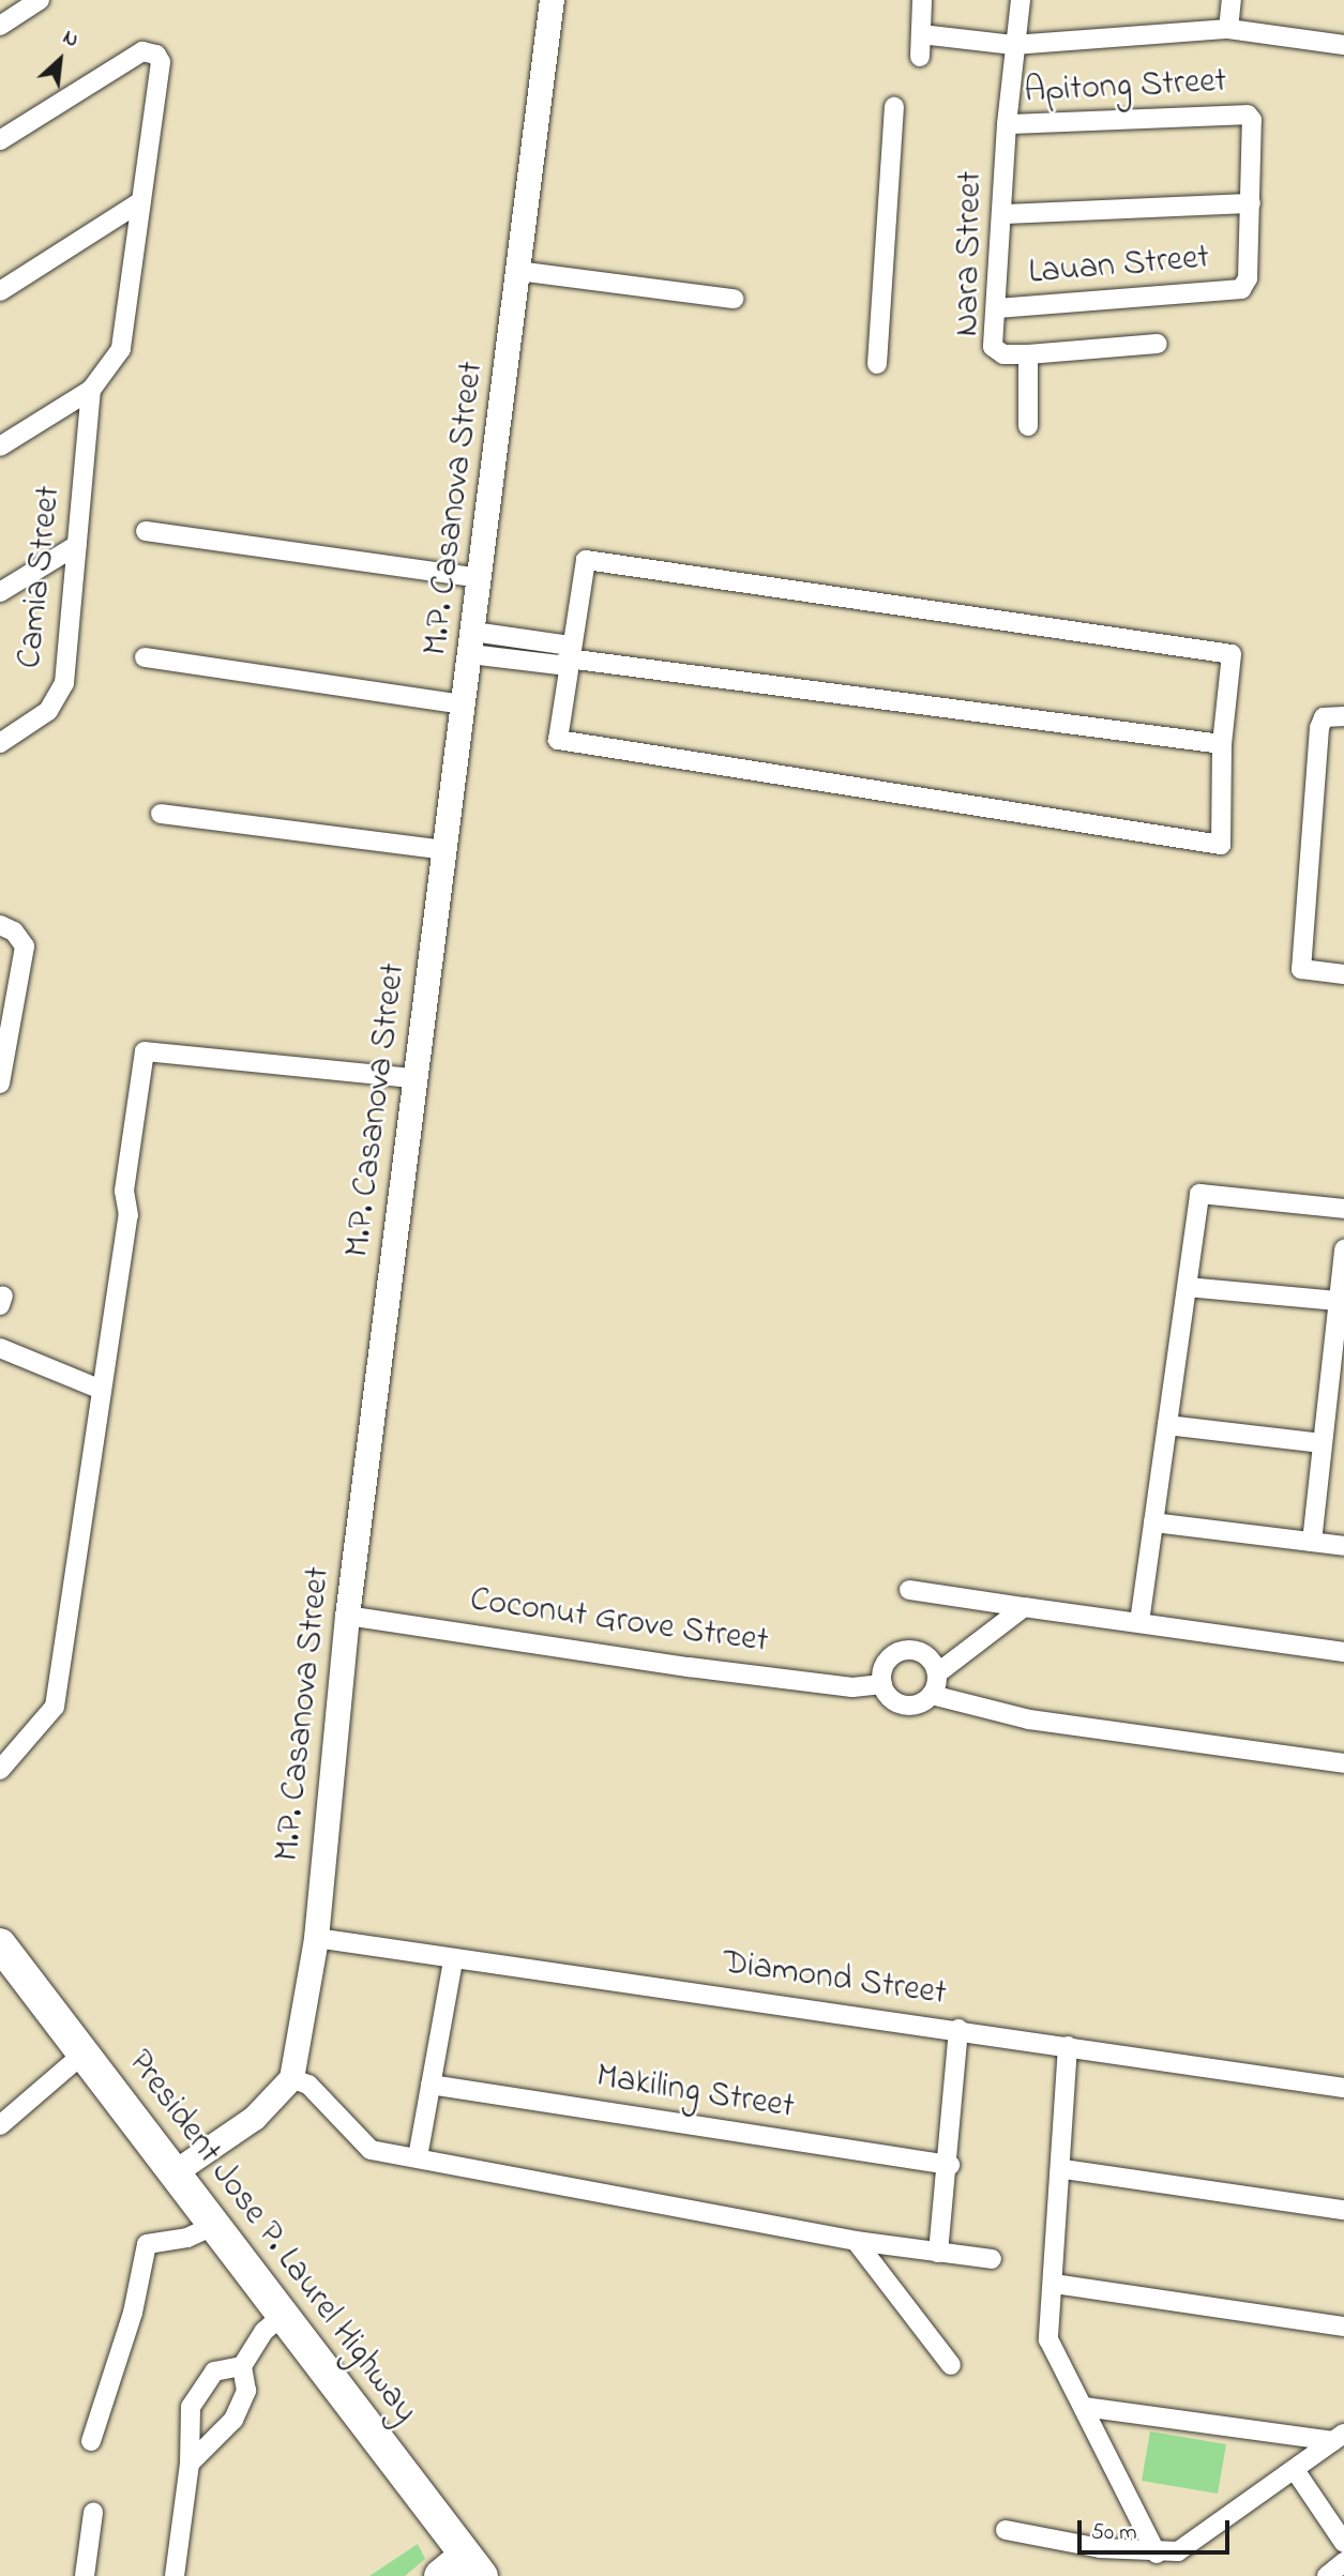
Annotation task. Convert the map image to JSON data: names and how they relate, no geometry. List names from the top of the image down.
{
  "streets": {
    "highway": ["President Jose P. Laurel Highway"],
    "street": [
      "Apitong Street",
      "Nara Street",
      "Lauan Street",
      "M.P. Casanova Street",
      "Camia Street",
      "Coconut Grove Street",
      "Diamond Street",
      "Makiling Street"
    ]
  },
  "crossings": [
    ["Apitong Street", "Nara Street"],
    ["Apitong Street", "Lauan Street"],
    ["Nara Street", "Lauan Street"],
    ["M.P. Casanova Street", "Coconut Grove Street"],
    ["M.P. Casanova Street", "Diamond Street"]
  ],
  "scale_bar": "50 m",
  "north": "top right"
}
